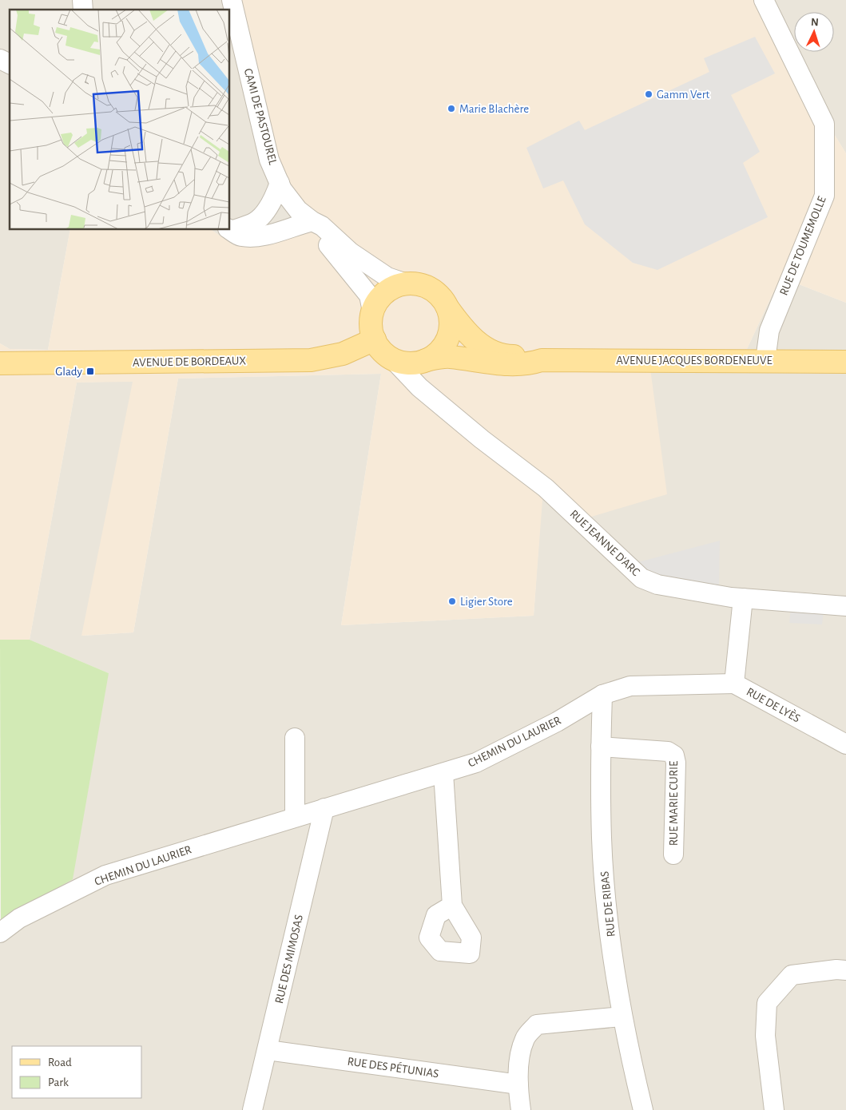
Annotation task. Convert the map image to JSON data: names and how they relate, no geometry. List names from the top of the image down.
{
  "streets": {
    "main road": ["AVENUE JACQUES BORDENEUVE", "AVENUE DE BORDEAUX"],
    "street": [
      "CAMI DE PASTOUREL",
      "RUE DE TOUMEMOLLE",
      "RUE JEANNE D'ARC",
      "RUE DE LYÈS",
      "CHEMIN DU LAURIER",
      "RUE MARIE CURIE",
      "RUE DE RIBAS",
      "RUE DES MIMOSAS",
      "RUE DES PÉTUNIAS"
    ]
  },
  "crossings": [
    ["CAMI DE PASTOUREL", "AVENUE JACQUES BORDENEUVE"],
    ["CAMI DE PASTOUREL", "AVENUE DE BORDEAUX"],
    ["CAMI DE PASTOUREL", "RUE JEANNE D'ARC"],
    ["RUE DE TOUMEMOLLE", "AVENUE JACQUES BORDENEUVE"],
    ["AVENUE JACQUES BORDENEUVE", "AVENUE DE BORDEAUX"],
    ["AVENUE JACQUES BORDENEUVE", "RUE JEANNE D'ARC"],
    ["AVENUE DE BORDEAUX", "RUE JEANNE D'ARC"],
    ["RUE JEANNE D'ARC", "RUE DE LYÈS"],
    ["RUE DE LYÈS", "CHEMIN DU LAURIER"],
    ["CHEMIN DU LAURIER", "RUE DE RIBAS"],
    ["CHEMIN DU LAURIER", "RUE DES MIMOSAS"],
    ["RUE MARIE CURIE", "RUE DE RIBAS"],
    ["RUE DES MIMOSAS", "RUE DES PÉTUNIAS"]
  ],
  "places": {
    "other": ["Gamm Vert", "Marie Blachère", "Ligier Store"],
    "transit": ["Glady"]
  },
  "legend": ["Road", "Park"],
  "north": "top"
}
